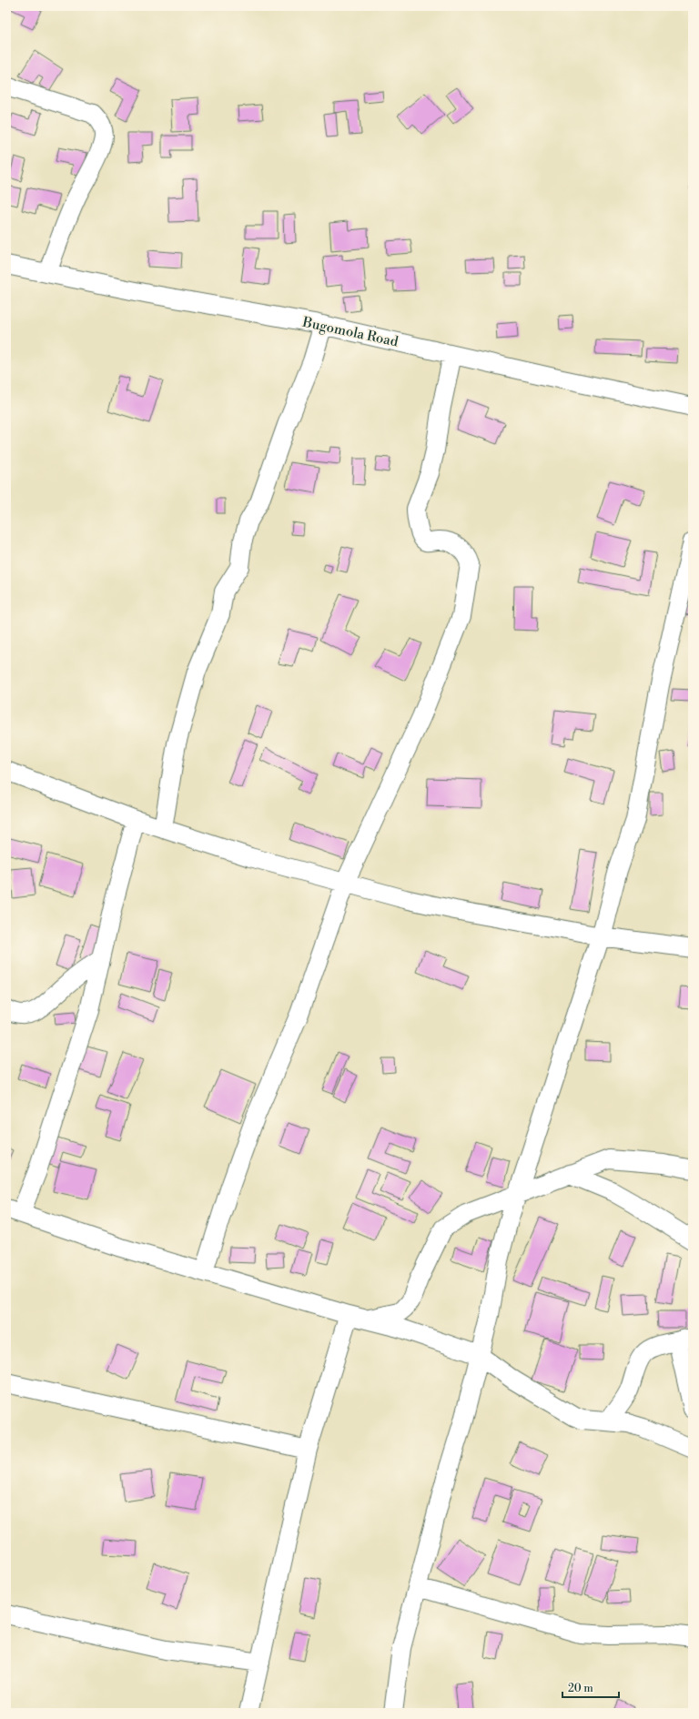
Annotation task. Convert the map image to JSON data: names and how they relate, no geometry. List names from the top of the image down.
{
  "streets": {
    "street": ["Bugomola Road"]
  },
  "scale_bar": "20 m"
}
